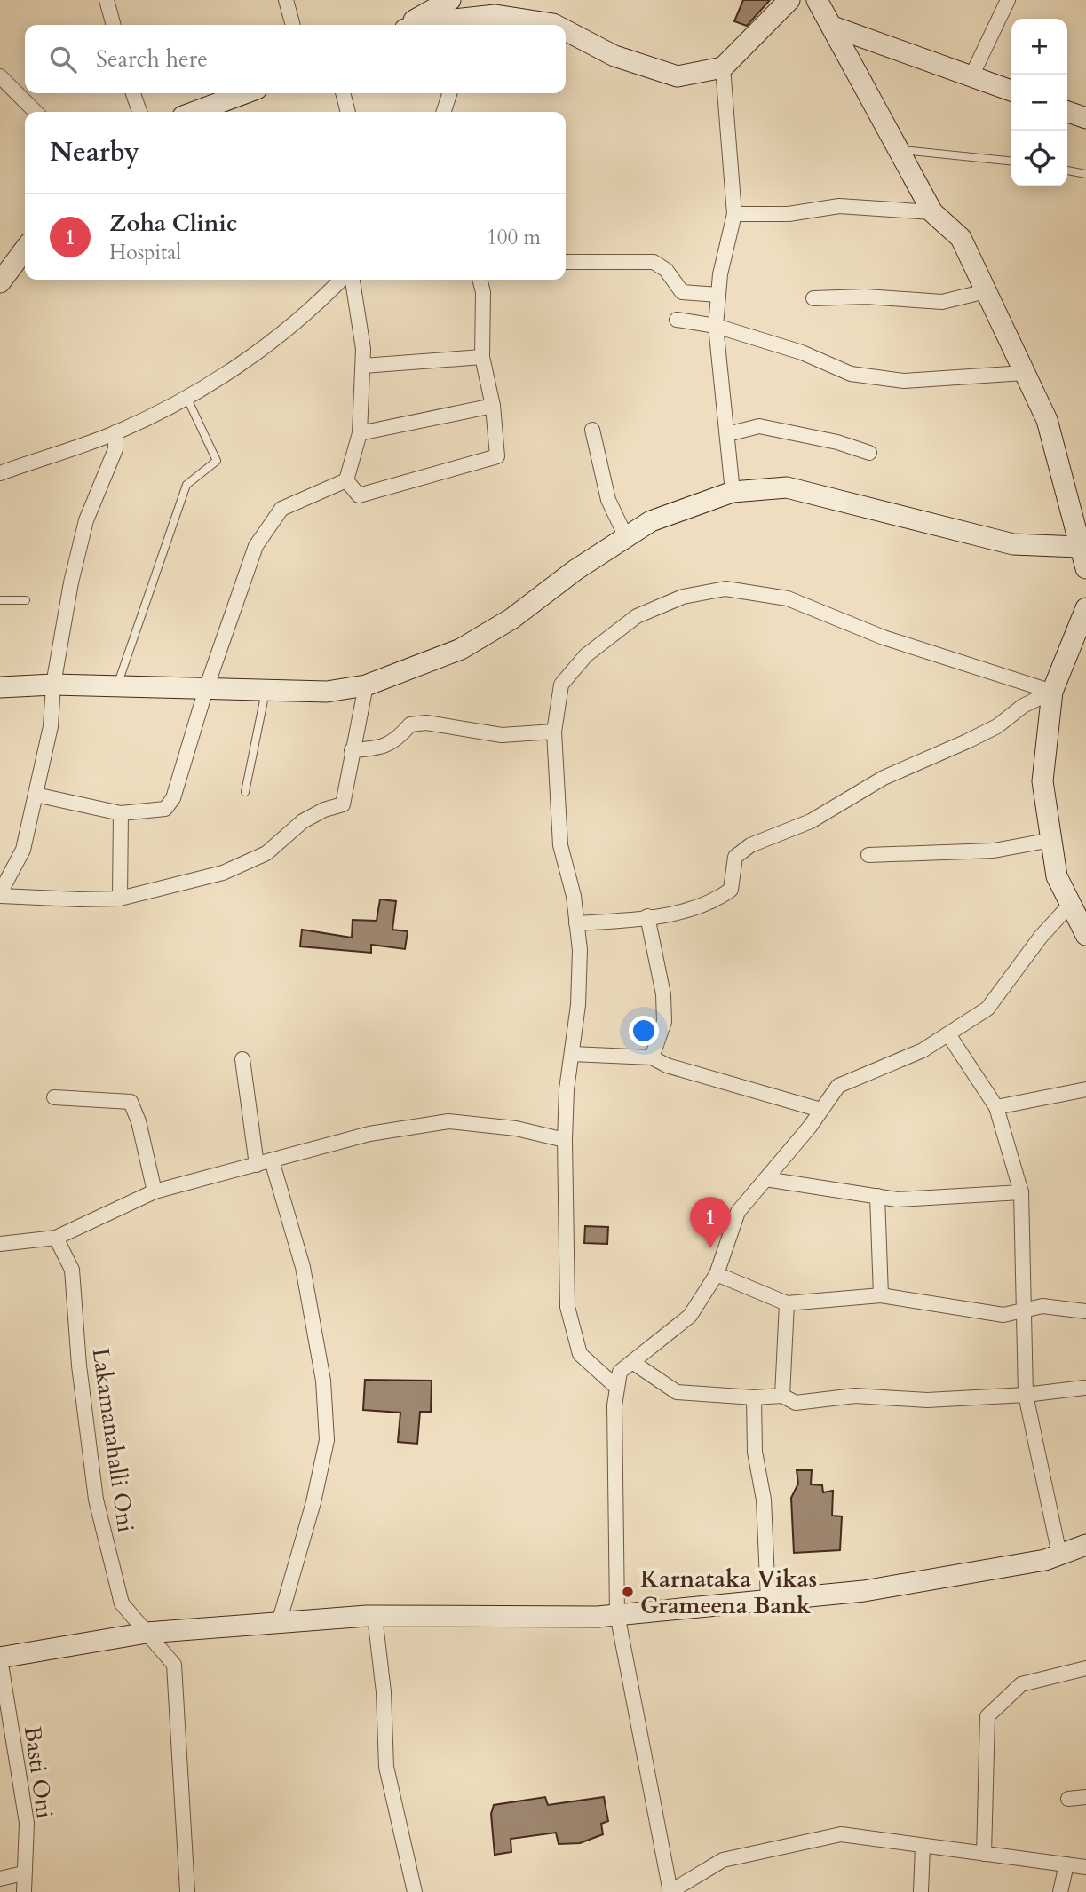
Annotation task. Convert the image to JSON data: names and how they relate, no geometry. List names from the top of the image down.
{
  "streets": {
    "street": ["Lakamanahalli Oni", "Basti Oni"]
  },
  "places": ["Karnataka Vikas Grameena Bank"],
  "page": {
    "map_buttons": ["+", "−"],
    "search": "Search here",
    "heading": "Nearby",
    "list": [
      {
        "mark": "1",
        "name": "Zoha Clinic",
        "note": "Hospital",
        "value": "100 m"
      }
    ],
    "pins": "1"
  }
}
